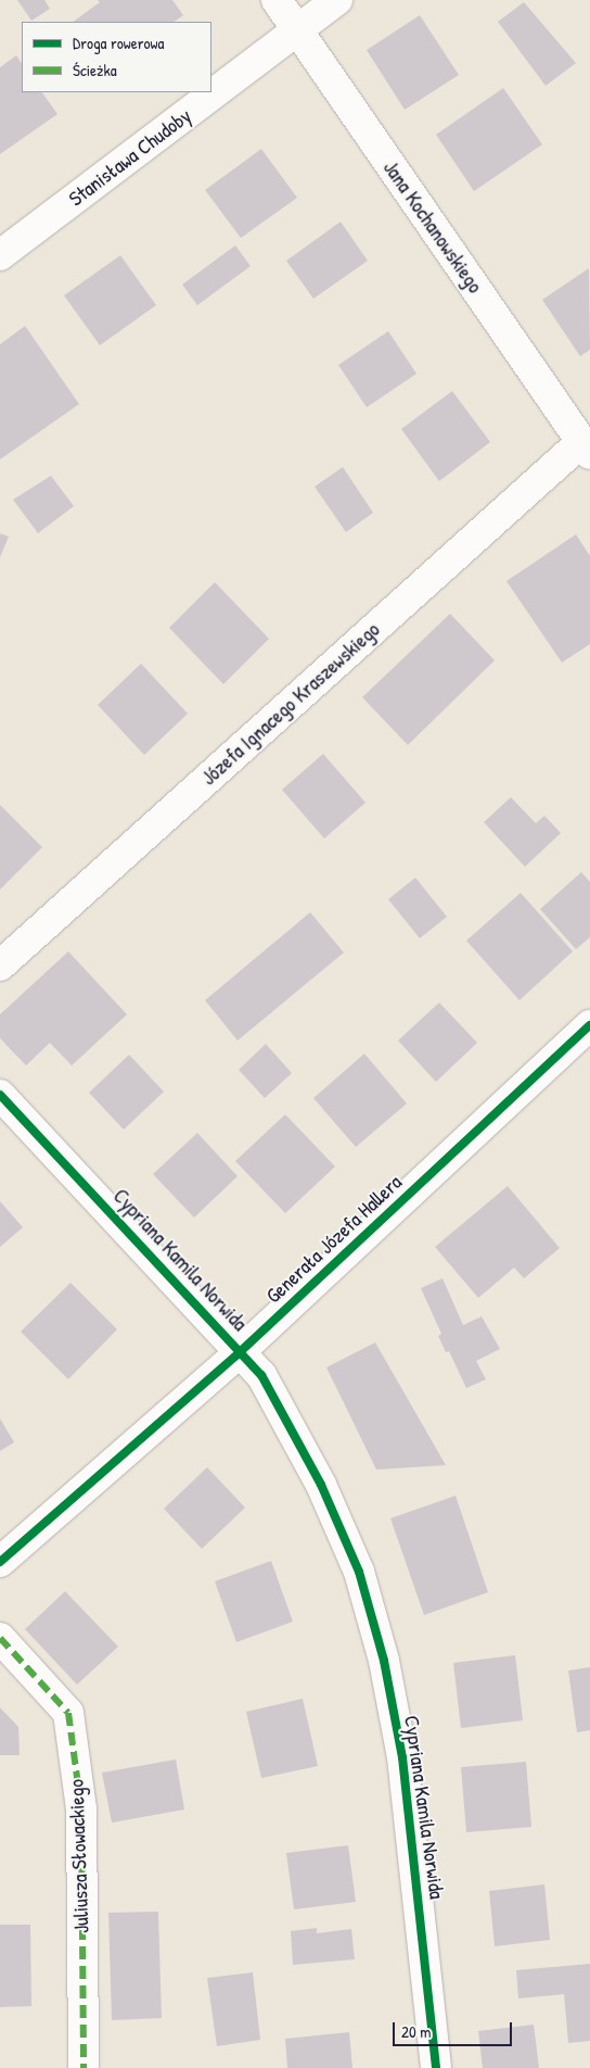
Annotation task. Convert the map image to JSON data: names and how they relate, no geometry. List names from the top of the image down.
{
  "streets": {
    "street": [
      "Stanisława Chudoby",
      "Jana Kochanowskiego",
      "Józefa Ignacego Kraszewskiego",
      "Generała Józefa Hallera",
      "Cypriana Kamila Norwida",
      "Juliusza Słowackiego"
    ]
  },
  "crossings": [
    ["Stanisława Chudoby", "Jana Kochanowskiego"],
    ["Jana Kochanowskiego", "Józefa Ignacego Kraszewskiego"],
    ["Generała Józefa Hallera", "Cypriana Kamila Norwida"]
  ],
  "legend": ["Droga rowerowa", "Ścieżka"],
  "scale_bar": "20 m"
}
